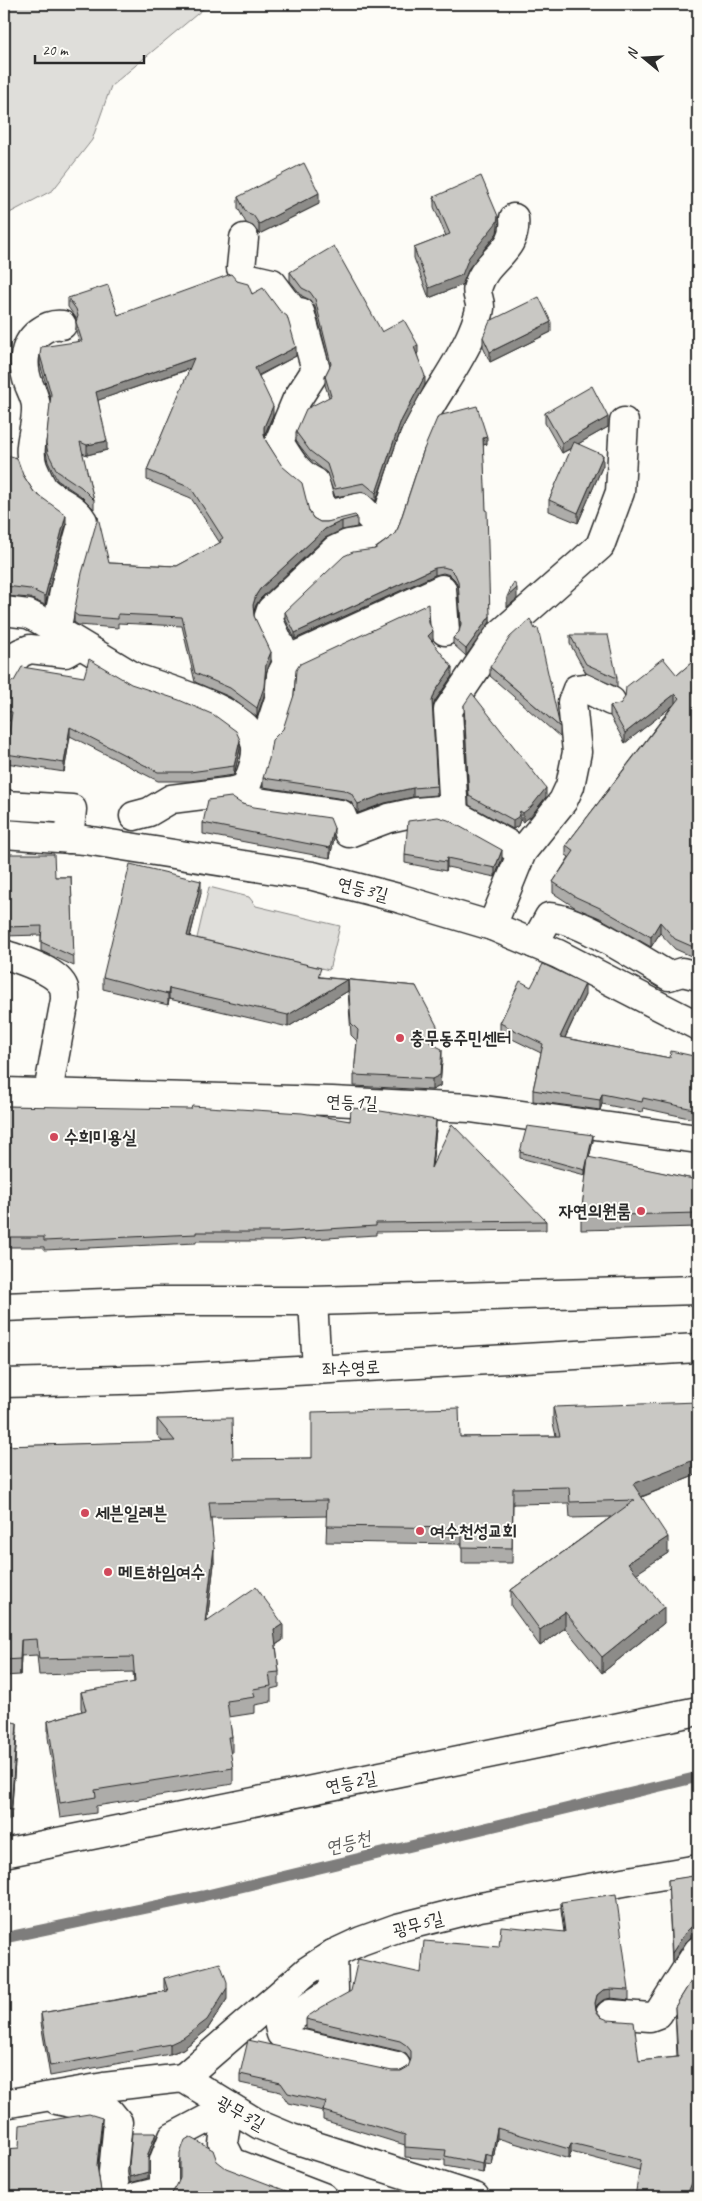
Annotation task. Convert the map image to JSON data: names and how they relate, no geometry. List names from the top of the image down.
{
  "streets": {
    "street": [
      "연등3길",
      "연등1길",
      "좌수영로",
      "연등2길",
      "광무5길",
      "광무3길"
    ]
  },
  "crossings": [
    ["광무5길", "광무3길"]
  ],
  "water": ["연등천"],
  "places": [
    "충무동주민센터",
    "수희미용실",
    "자연의원룸",
    "세븐일레븐",
    "여수천성교회",
    "메트하임여수"
  ],
  "scale_bar": "20 m",
  "north": "left"
}
